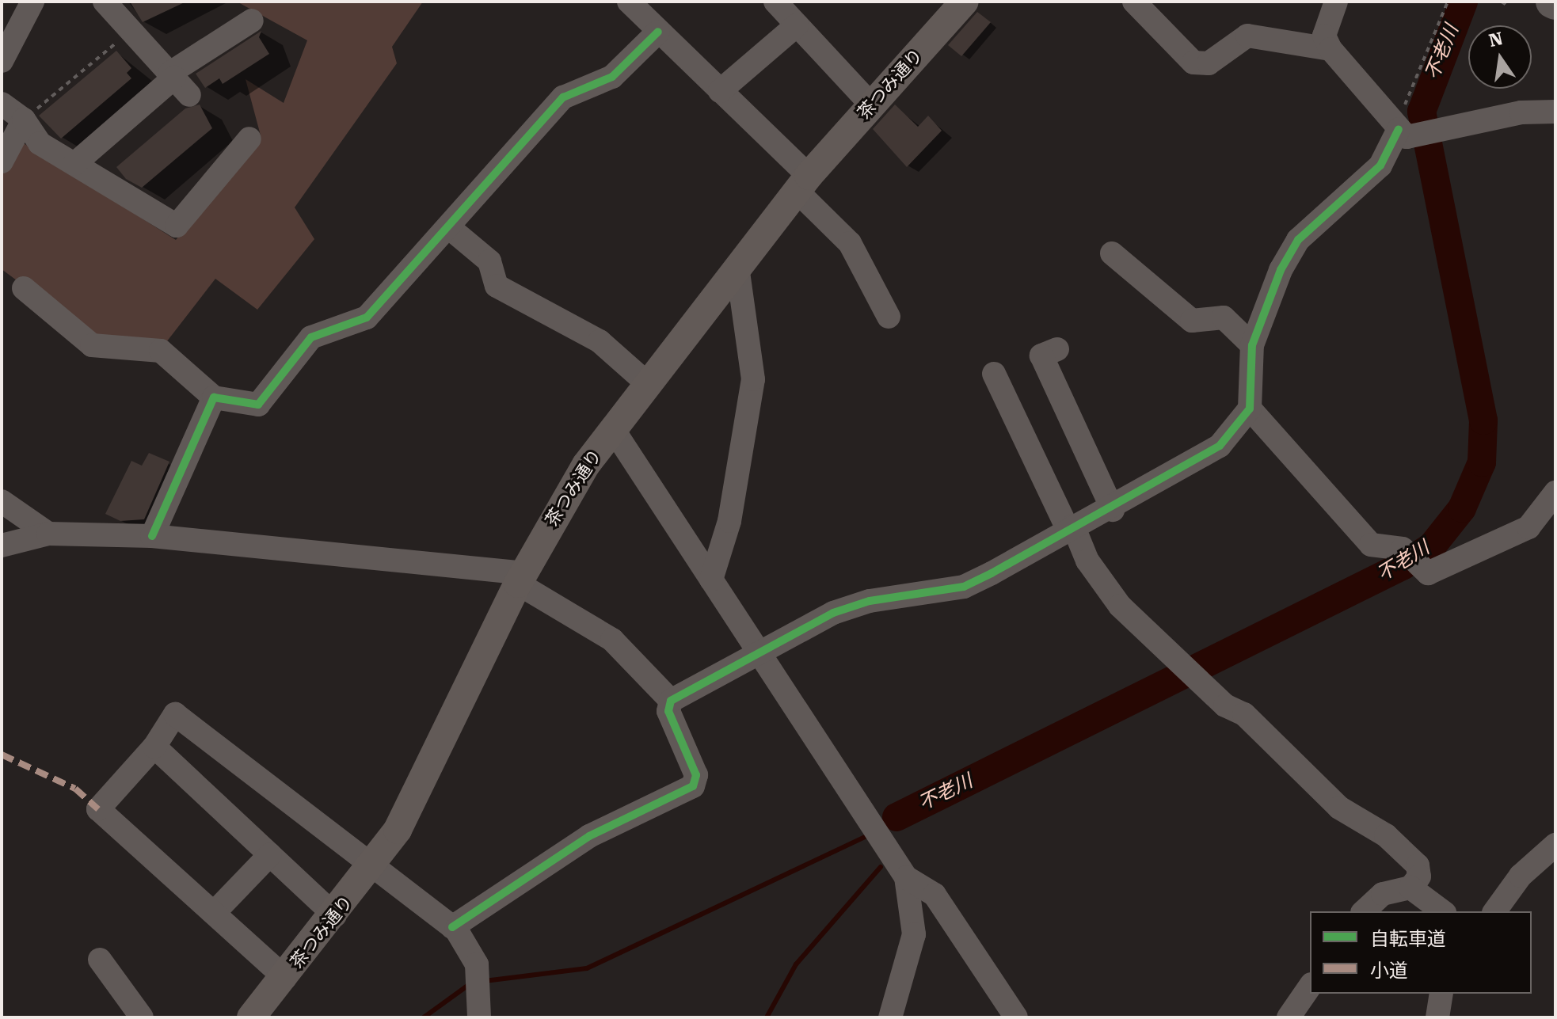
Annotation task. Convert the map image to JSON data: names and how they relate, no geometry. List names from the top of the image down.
{
  "streets": {
    "main road": ["茶つみ通り"]
  },
  "water": ["不老川"],
  "legend": ["自転車道", "小道"],
  "north": "top"
}
